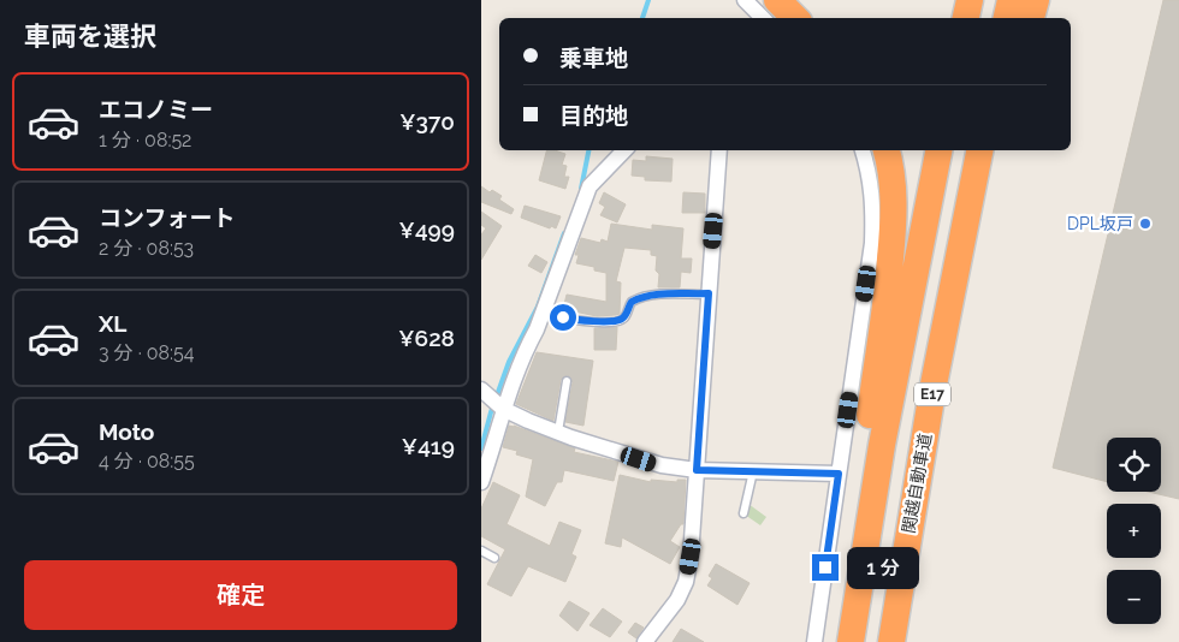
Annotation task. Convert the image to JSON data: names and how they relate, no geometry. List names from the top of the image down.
{
  "streets": {
    "highway": ["E17", "関越自動車道"]
  },
  "places": ["DPL坂戸"],
  "page": {
    "heading": "車両を選択",
    "banner": ["乗車地", "目的地"],
    "list": [
      {
        "name": "エコノミー",
        "note": "1 分 · 08:52",
        "value": "¥370"
      },
      {
        "name": "コンフォート",
        "note": "2 分 · 08:53",
        "value": "¥499"
      },
      {
        "name": "XL",
        "note": "3 分 · 08:54",
        "value": "¥628"
      },
      {
        "name": "Moto",
        "note": "4 分 · 08:55",
        "value": "¥419"
      }
    ],
    "map_buttons": ["+", "−"],
    "bubble": "1 分",
    "buttons": "確定"
  }
}
